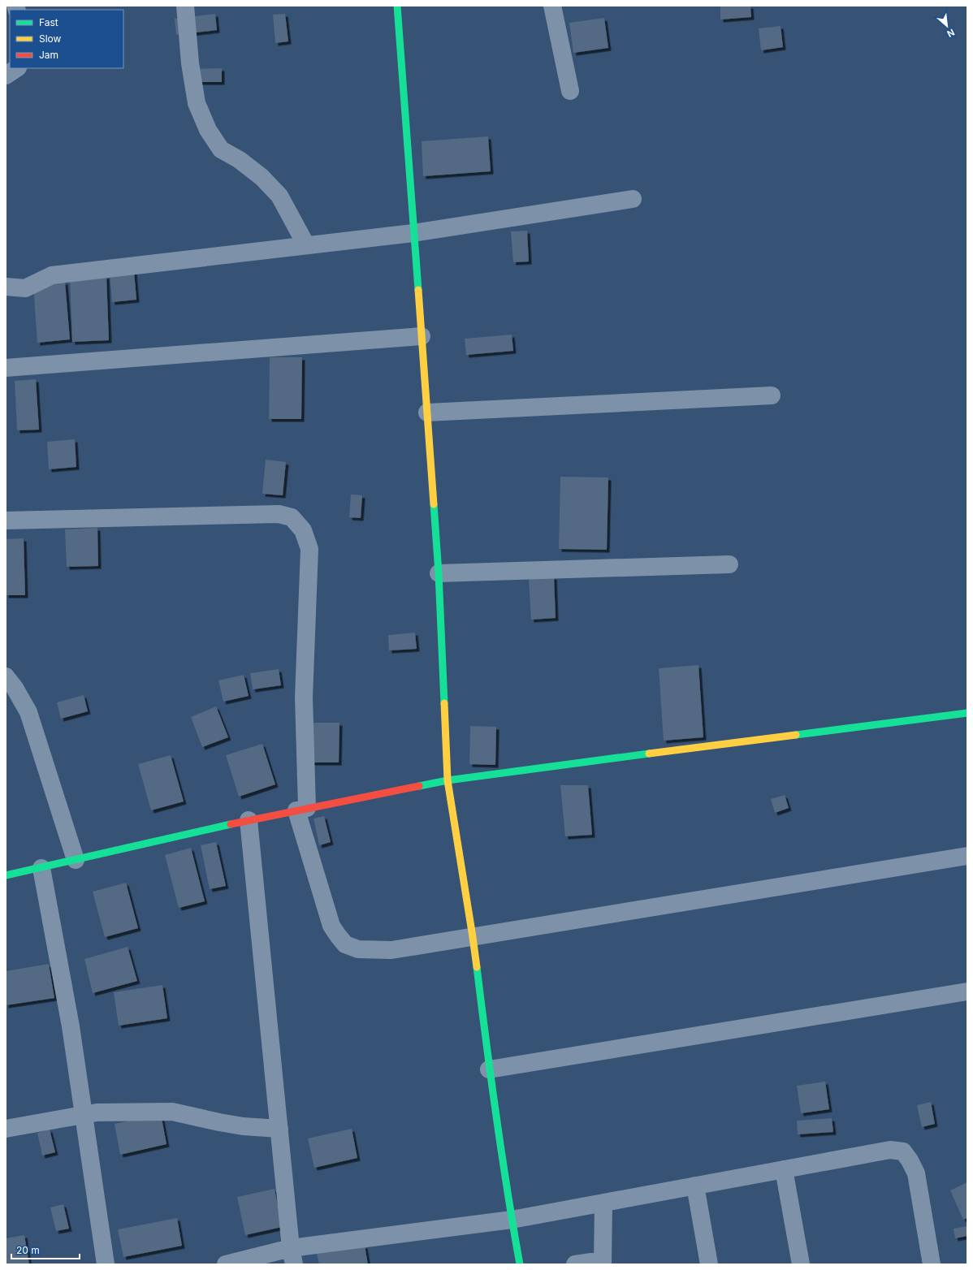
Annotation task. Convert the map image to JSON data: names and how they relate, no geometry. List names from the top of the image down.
{
  "legend": ["Fast", "Slow", "Jam"],
  "scale_bar": "20 m",
  "north": "bottom right"
}
